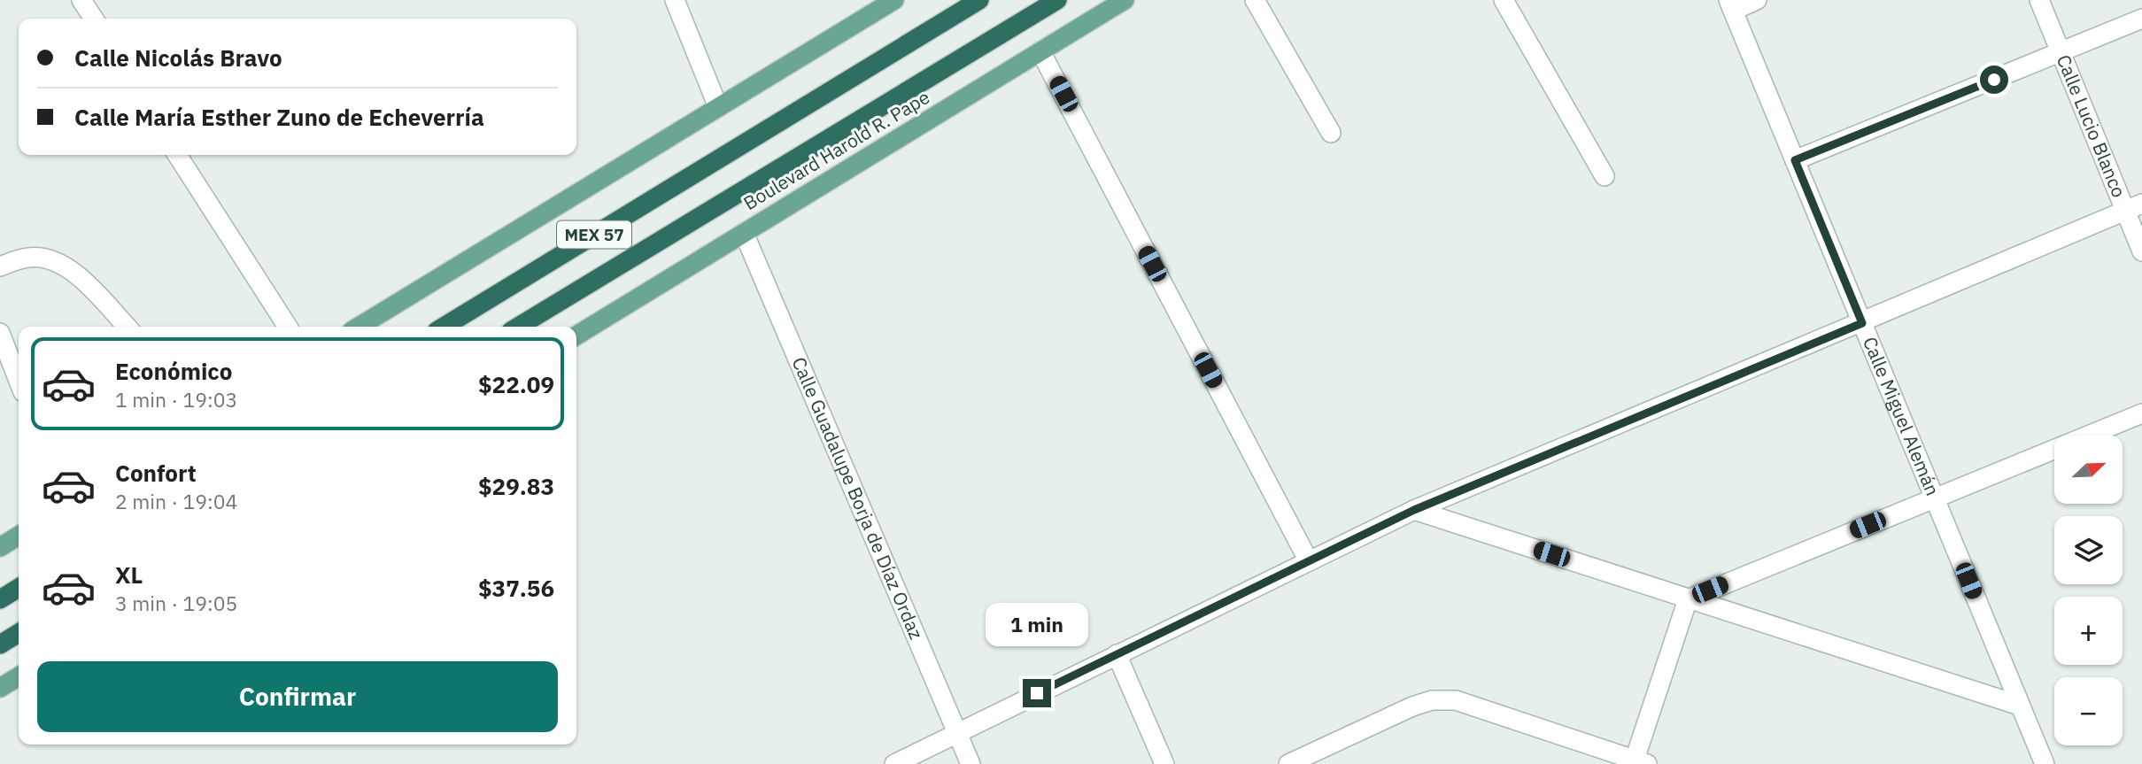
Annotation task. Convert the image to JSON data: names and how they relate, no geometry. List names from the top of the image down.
{
  "streets": {
    "highway": ["Boulevard Harold R. Pape", "MEX 57"],
    "street": ["Calle Lucio Blanco", "Calle Miguel Alemán", "Calle Guadalupe Borja de Díaz Ordaz"]
  },
  "crossings": [
    ["Boulevard Harold R. Pape", "Calle Guadalupe Borja de Díaz Ordaz"]
  ],
  "north": "top right",
  "page": {
    "banner": ["Calle Nicolás Bravo", "Calle María Esther Zuno de Echeverría"],
    "list": [
      {
        "name": "Económico",
        "note": "1 min · 19:03",
        "value": "$22.09"
      },
      {
        "name": "Confort",
        "note": "2 min · 19:04",
        "value": "$29.83"
      },
      {
        "name": "XL",
        "note": "3 min · 19:05",
        "value": "$37.56"
      }
    ],
    "map_buttons": ["+", "−"],
    "bubble": "1 min",
    "buttons": "Confirmar"
  }
}
